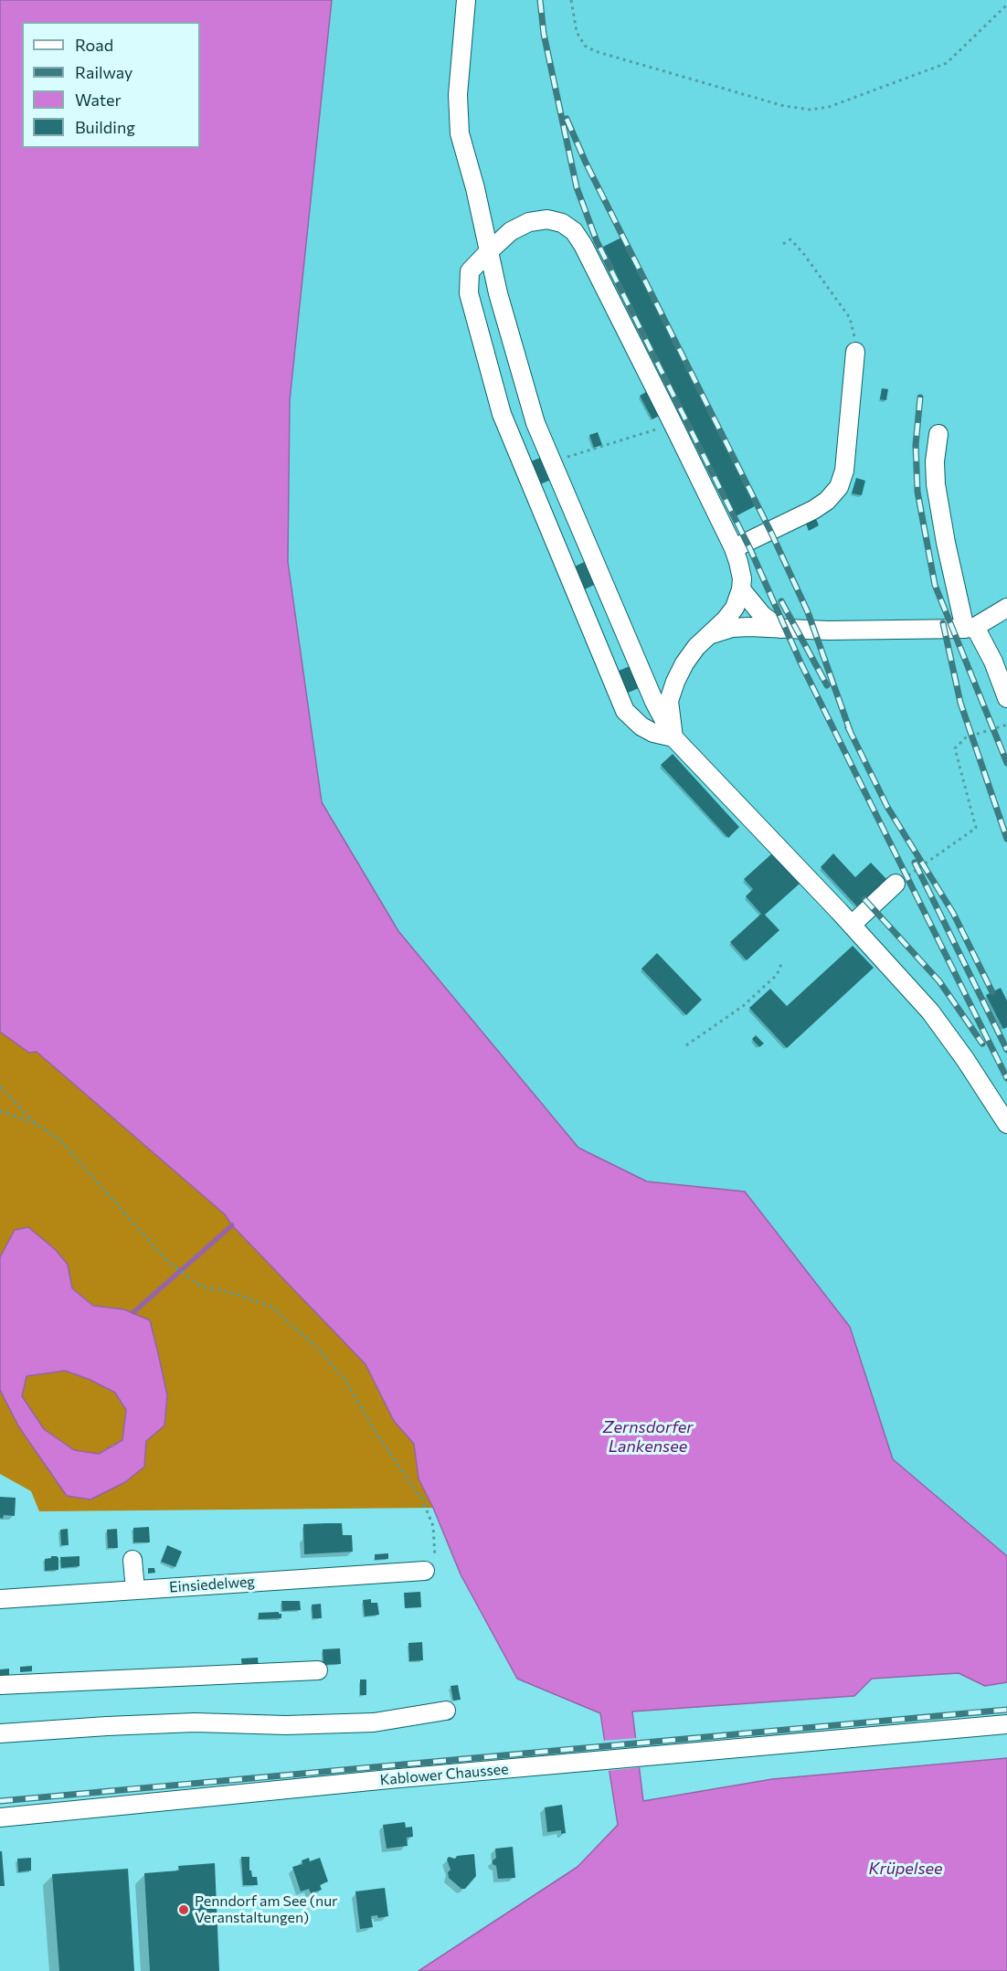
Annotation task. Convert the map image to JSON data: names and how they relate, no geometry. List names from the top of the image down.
{
  "streets": {
    "street": ["Einsiedelweg", "Kablower Chaussee"]
  },
  "water": ["Zernsdorfer Lankensee", "Krüpelsee"],
  "places": ["Penndorf am See (nur Veranstaltungen)"],
  "legend": [
    "Road",
    "Railway",
    "Water",
    "Building"
  ]
}
